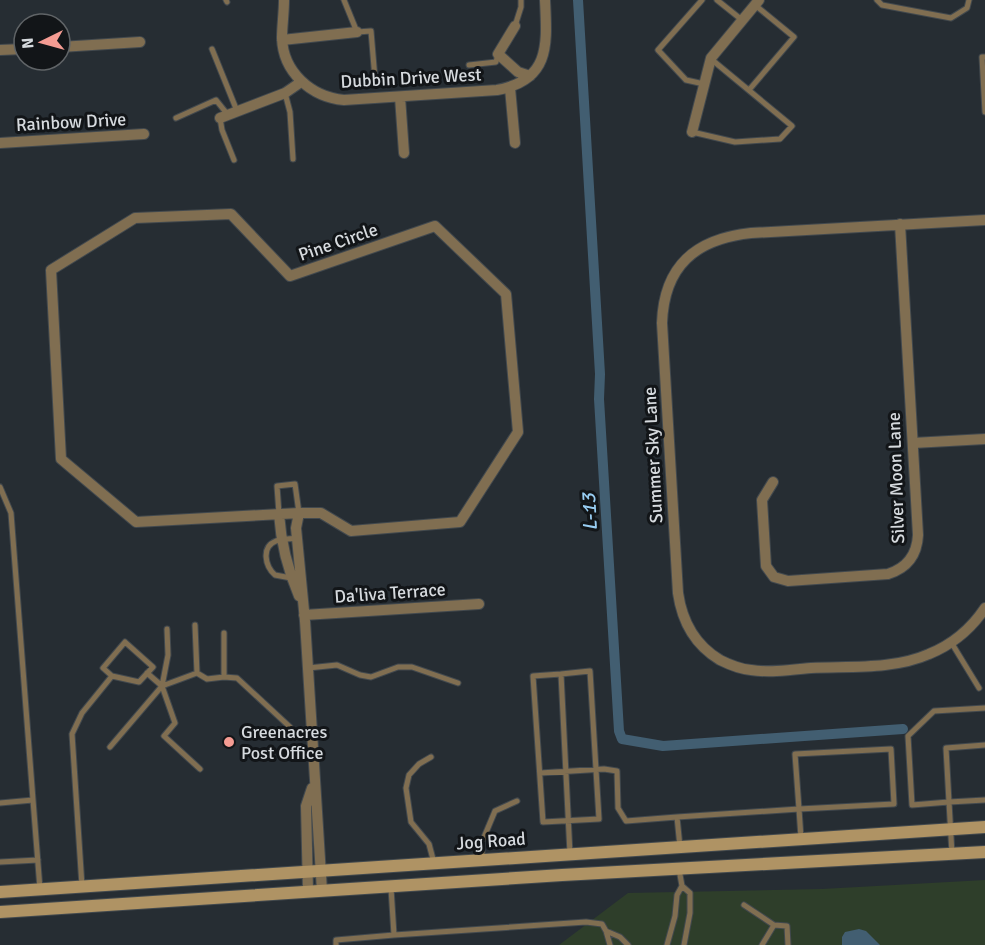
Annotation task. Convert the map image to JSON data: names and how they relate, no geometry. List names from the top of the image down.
{
  "streets": {
    "main road": ["Jog Road"],
    "street": [
      "Dubbin Drive West",
      "Rainbow Drive",
      "Pine Circle",
      "Summer Sky Lane",
      "Silver Moon Lane",
      "Da'liva Terrace"
    ]
  },
  "crossings": [
    ["Summer Sky Lane", "Silver Moon Lane"]
  ],
  "water": ["L-13"],
  "places": ["Greenacres Post Office"],
  "north": "left"
}
